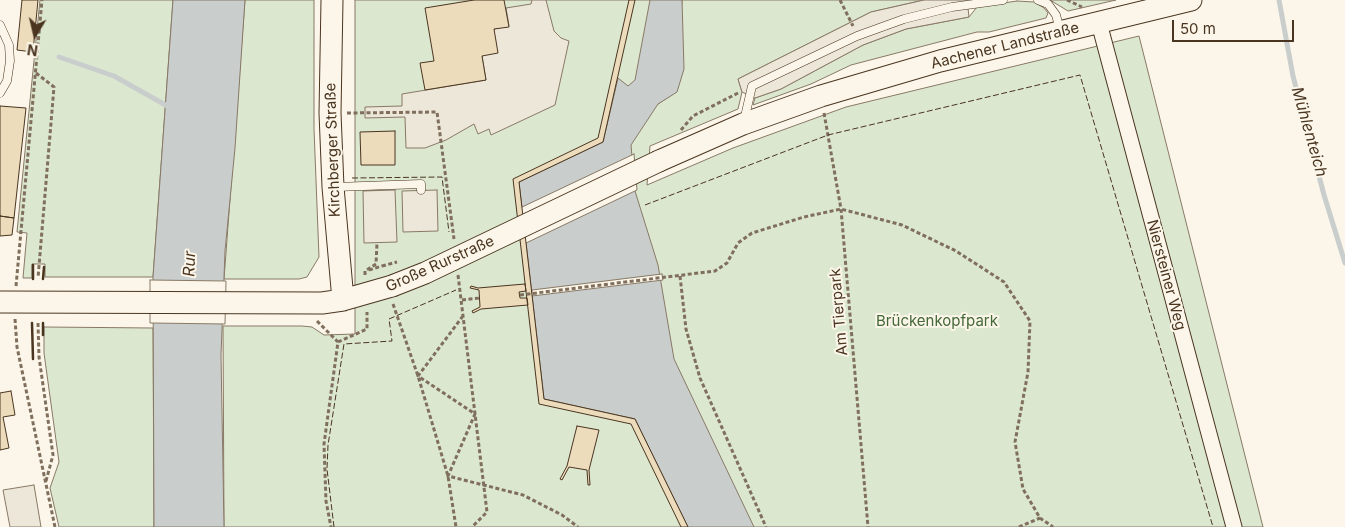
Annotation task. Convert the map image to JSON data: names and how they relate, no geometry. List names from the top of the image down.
{
  "streets": {
    "main road": ["Aachener Landstraße", "Kirchberger Straße", "Große Rurstraße"],
    "street": ["Niersteiner Weg"],
    "path": ["Am Tierpark"]
  },
  "crossings": [
    ["Aachener Landstraße", "Große Rurstraße"],
    ["Aachener Landstraße", "Niersteiner Weg"],
    ["Aachener Landstraße", "Am Tierpark"],
    ["Kirchberger Straße", "Große Rurstraße"],
    ["Große Rurstraße", "Am Tierpark"]
  ],
  "water": ["Mühlenteich", "Rur"],
  "parks": ["Brückenkopfpark"],
  "scale_bar": "50 m",
  "north": "bottom"
}
